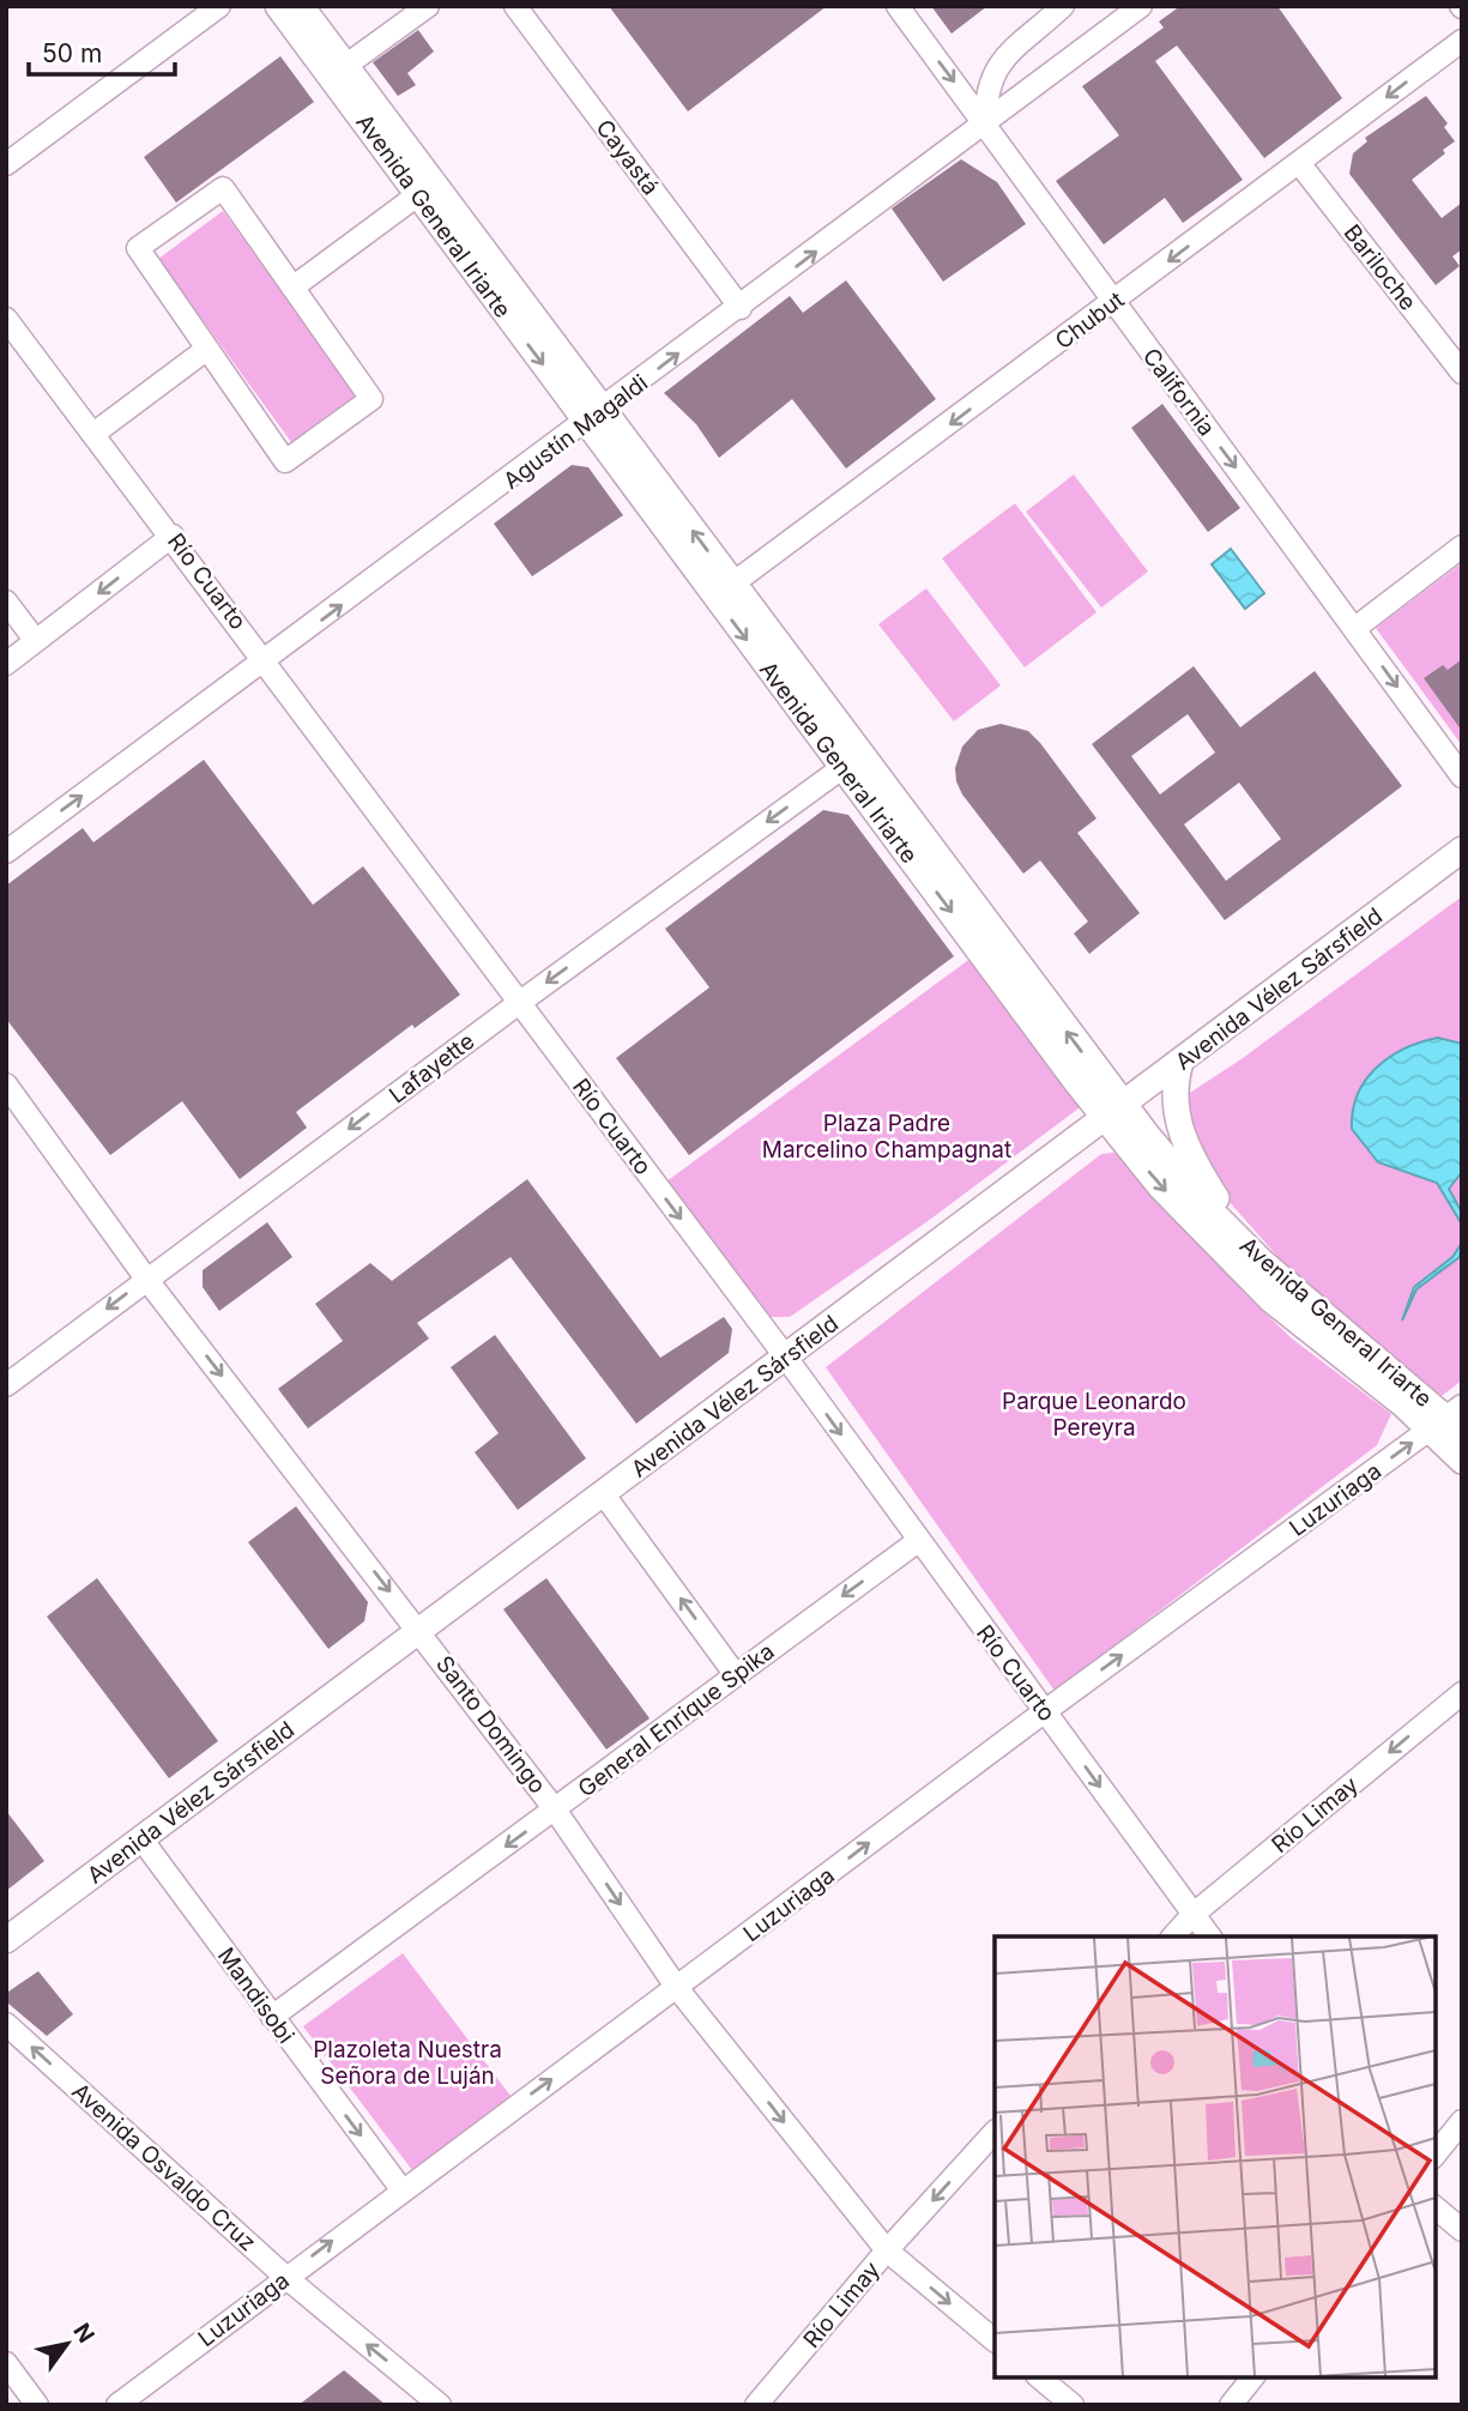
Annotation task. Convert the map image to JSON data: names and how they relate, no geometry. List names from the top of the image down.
{
  "streets": {
    "main road": ["Avenida General Iriarte", "Avenida Vélez Sársfield"],
    "street": [
      "Cayastá",
      "Bariloche",
      "Chubut",
      "California",
      "Agustín Magaldi",
      "Río Cuarto",
      "Lafayette",
      "Luzuriaga",
      "General Enrique Spika",
      "Santo Domingo",
      "Río Limay",
      "Mandisobi",
      "Avenida Osvaldo Cruz"
    ]
  },
  "crossings": [
    ["Cayastá", "Agustín Magaldi"],
    ["Avenida General Iriarte", "Chubut"],
    ["Avenida General Iriarte", "Agustín Magaldi"],
    ["Avenida General Iriarte", "Avenida Vélez Sársfield"],
    ["Avenida General Iriarte", "Lafayette"],
    ["Avenida General Iriarte", "Luzuriaga"],
    ["Bariloche", "Chubut"],
    ["Chubut", "California"],
    ["California", "Agustín Magaldi"],
    ["Agustín Magaldi", "Río Cuarto"],
    ["Río Cuarto", "Avenida Vélez Sársfield"],
    ["Río Cuarto", "Lafayette"],
    ["Río Cuarto", "Luzuriaga"],
    ["Río Cuarto", "General Enrique Spika"],
    ["Río Cuarto", "Río Limay"],
    ["Avenida Vélez Sársfield", "Santo Domingo"],
    ["Avenida Vélez Sársfield", "Mandisobi"],
    ["Lafayette", "Santo Domingo"],
    ["Luzuriaga", "Santo Domingo"],
    ["Luzuriaga", "Mandisobi"],
    ["Luzuriaga", "Avenida Osvaldo Cruz"],
    ["General Enrique Spika", "Santo Domingo"],
    ["General Enrique Spika", "Mandisobi"],
    ["Santo Domingo", "Río Limay"]
  ],
  "one_way": [
    "Chubut",
    "California",
    "Agustín Magaldi",
    "Río Cuarto",
    "Lafayette",
    "Luzuriaga",
    "General Enrique Spika",
    "Santo Domingo",
    "Río Limay",
    "Mandisobi",
    "Avenida Osvaldo Cruz"
  ],
  "parks": ["Plaza Padre Marcelino Champagnat", "Parque Leonardo Pereyra", "Plazoleta Nuestra Señora de Luján"],
  "scale_bar": "50 m",
  "north": "top right"
}
